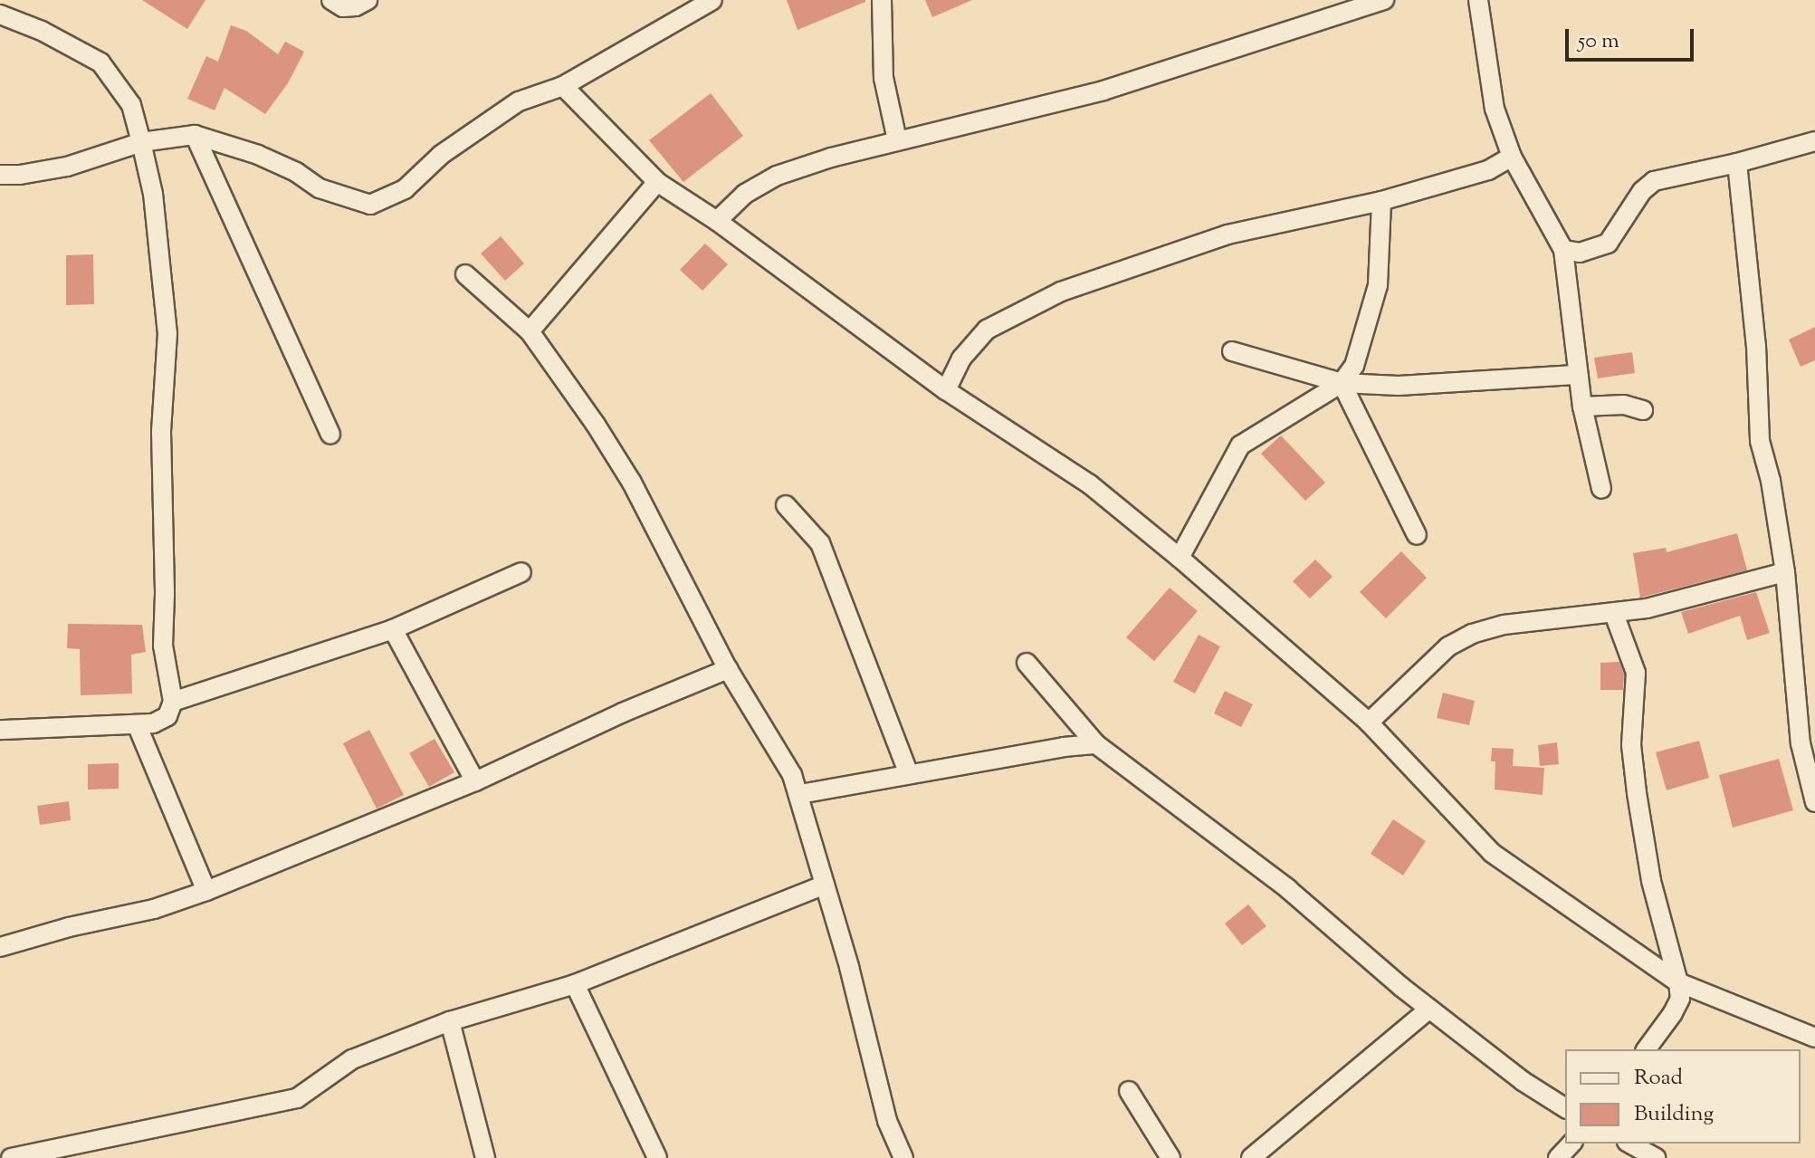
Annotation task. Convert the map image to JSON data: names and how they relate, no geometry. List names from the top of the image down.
{
  "legend": ["Road", "Building"],
  "scale_bar": "50 m"
}
